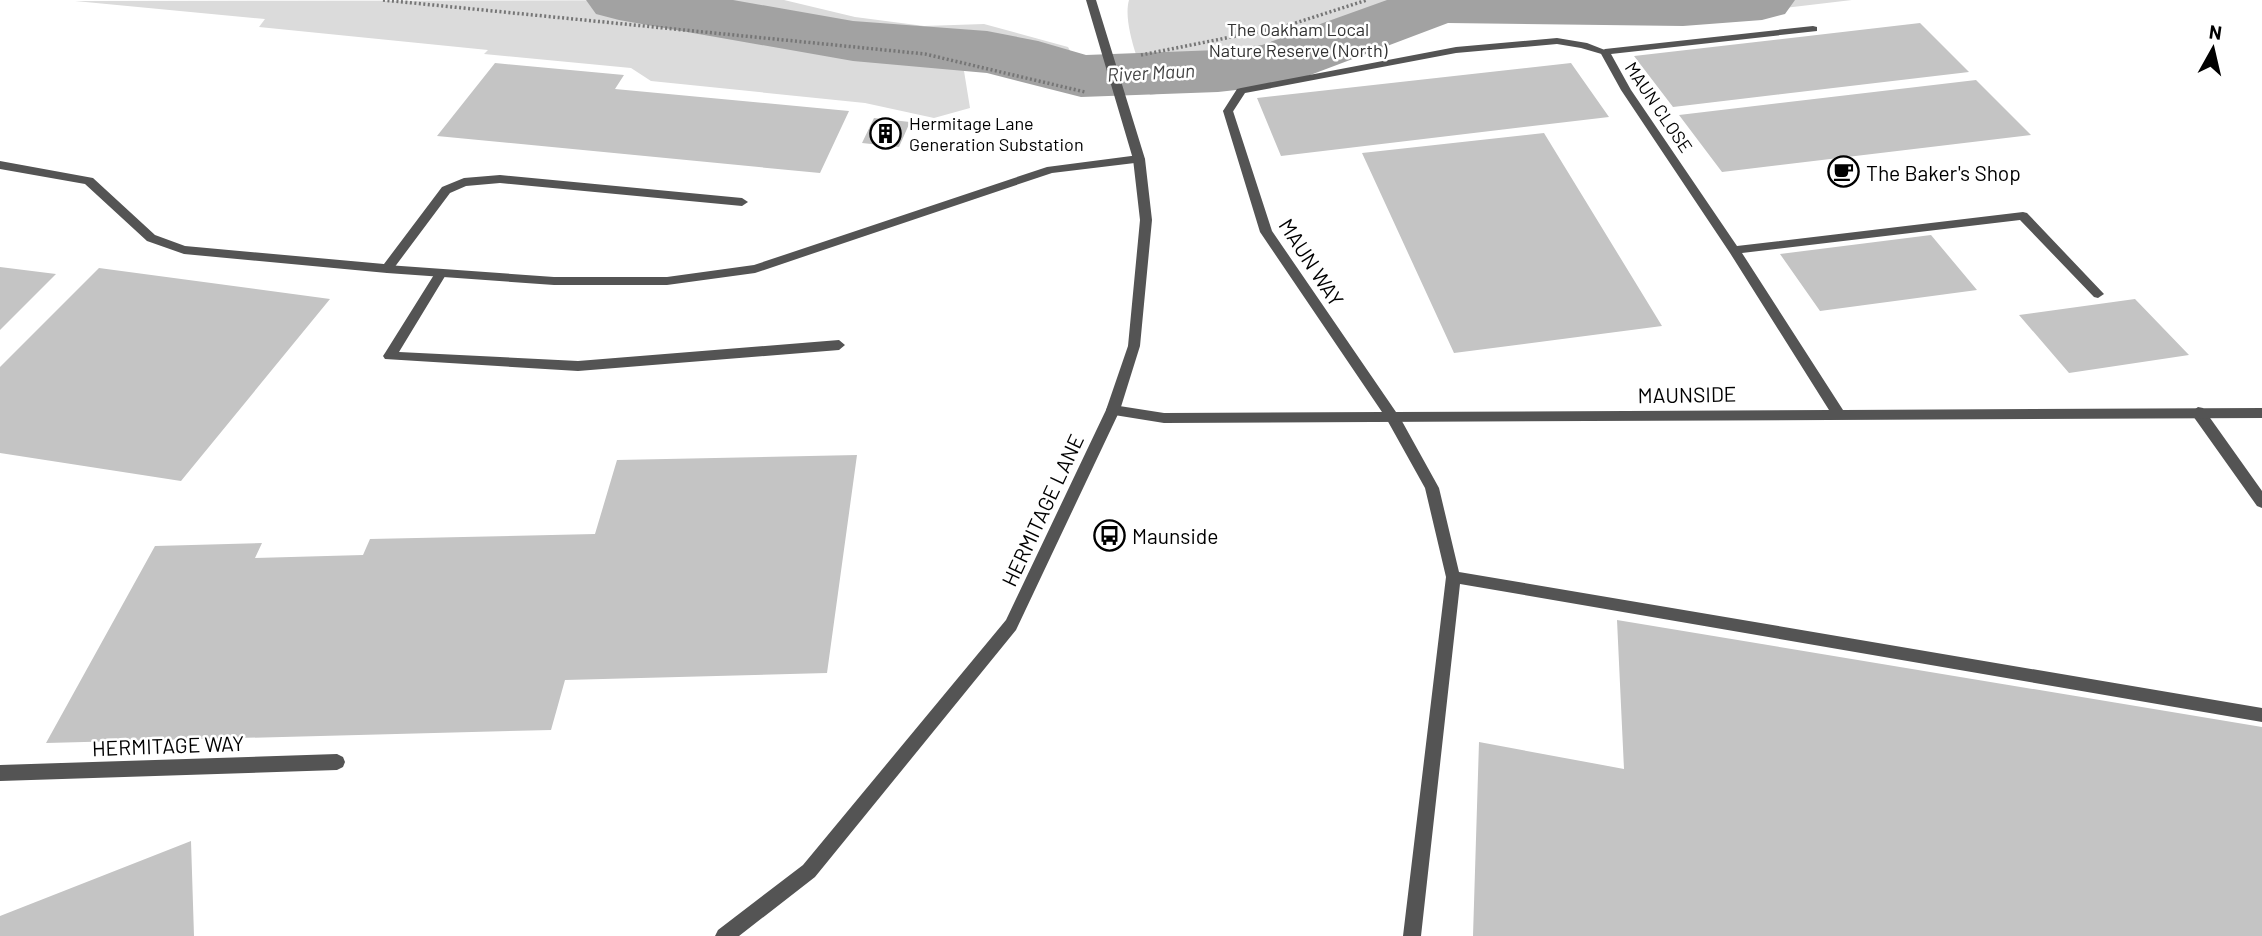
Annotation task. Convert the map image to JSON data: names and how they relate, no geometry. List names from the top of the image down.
{
  "streets": {
    "street": [
      "MAUN CLOSE",
      "MAUN WAY",
      "MAUNSIDE",
      "HERMITAGE LANE",
      "HERMITAGE WAY"
    ]
  },
  "crossings": [
    ["MAUN CLOSE", "MAUN WAY"],
    ["MAUN CLOSE", "MAUNSIDE"],
    ["MAUN WAY", "MAUNSIDE"],
    ["MAUNSIDE", "HERMITAGE LANE"]
  ],
  "water": ["River Maun"],
  "parks": ["The Oakham Local Nature Reserve (North)"],
  "places": {
    "building": ["Hermitage Lane Generation Substation"],
    "cafe": ["The Baker's Shop"],
    "bus stop": ["Maunside"]
  },
  "north": "top"
}
